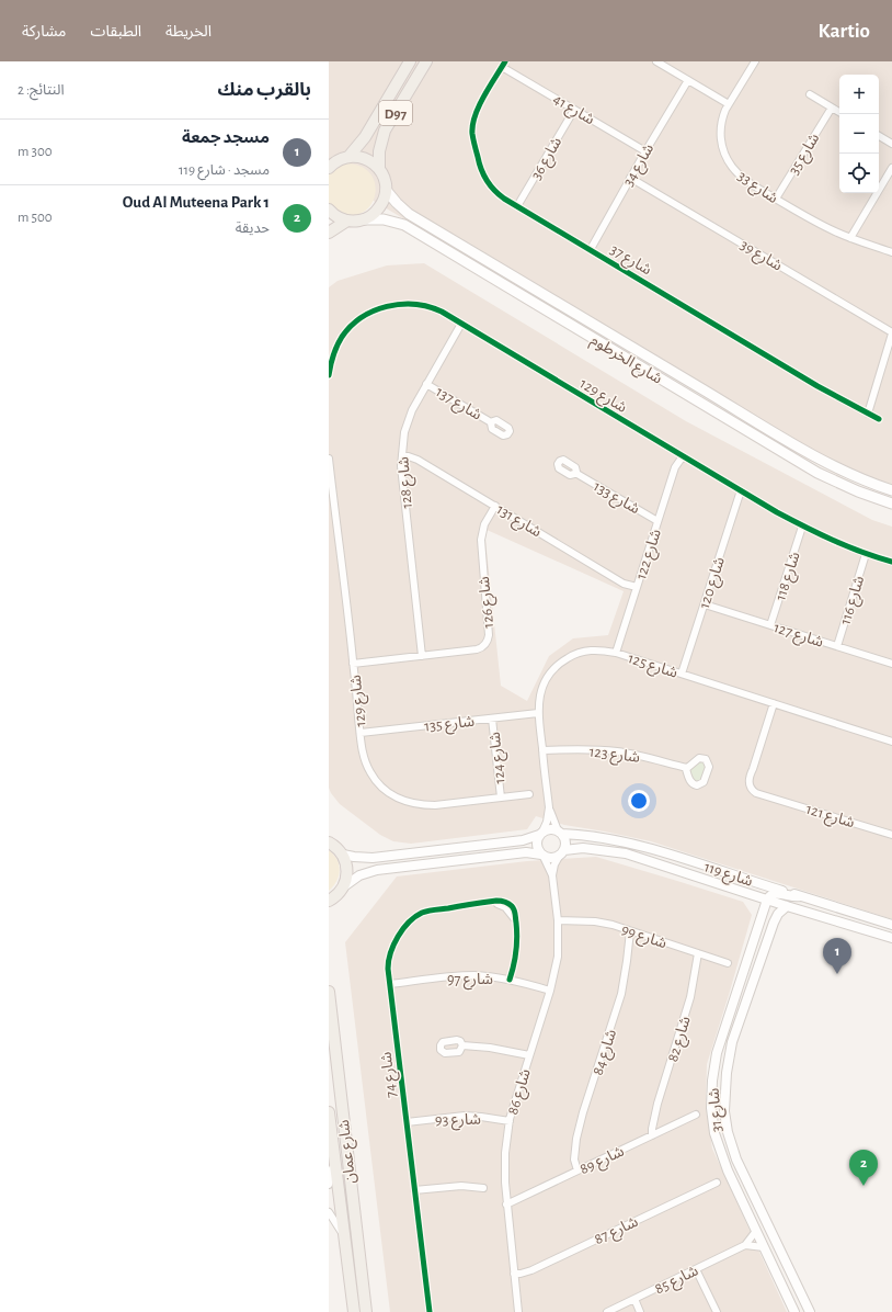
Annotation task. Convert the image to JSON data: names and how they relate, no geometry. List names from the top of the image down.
{
  "streets": {
    "main road": ["D97", "شارع الخرطوم", "شارع عمان"],
    "street": [
      "شارع 41",
      "شارع 35",
      "شارع 36",
      "شارع 34",
      "شارع 33",
      "شارع 39",
      "شارع 37",
      "شارع 129",
      "شارع 137",
      "شارع 128",
      "شارع 133",
      "شارع 131",
      "شارع 122",
      "شارع 118",
      "شارع 120",
      "شارع 116",
      "شارع 126",
      "شارع 127",
      "شارع 125",
      "شارع 135",
      "شارع 123",
      "شارع 124",
      "شارع 121",
      "شارع 119",
      "شارع 99",
      "شارع 97",
      "شارع 82",
      "شارع 84",
      "شارع 74",
      "شارع 86",
      "شارع 31",
      "شارع 93",
      "شارع 89",
      "شارع 87",
      "شارع 85"
    ]
  },
  "crossings": [
    ["شارع 41", "شارع 36"],
    ["شارع 41", "شارع 34"],
    ["شارع 41", "شارع 37"],
    ["شارع 35", "شارع 33"],
    ["شارع 36", "شارع 37"],
    ["شارع 34", "شارع 39"],
    ["شارع 34", "شارع 37"],
    ["شارع 129", "شارع 128"],
    ["شارع 129", "شارع 122"],
    ["شارع 129", "شارع 118"],
    ["شارع 129", "شارع 120"],
    ["شارع 129", "شارع 116"],
    ["شارع 129", "شارع 126"],
    ["شارع 129", "شارع 135"],
    ["شارع 129", "شارع 124"],
    ["شارع 137", "شارع 128"],
    ["شارع 128", "شارع 131"],
    ["شارع 128", "شارع 126"],
    ["شارع 133", "شارع 122"],
    ["شارع 131", "شارع 122"],
    ["شارع 131", "شارع 126"],
    ["شارع 122", "شارع 125"],
    ["شارع 118", "شارع 127"],
    ["شارع 120", "شارع 127"],
    ["شارع 120", "شارع 125"],
    ["شارع 116", "شارع 127"],
    ["شارع 125", "شارع 135"],
    ["شارع 125", "شارع 123"],
    ["شارع 125", "شارع 121"],
    ["شارع 125", "شارع 119"],
    ["شارع 125", "شارع 86"],
    ["شارع 135", "شارع 124"],
    ["شارع 119", "شارع 86"],
    ["شارع 119", "شارع 31"],
    ["شارع 99", "شارع 82"],
    ["شارع 99", "شارع 84"],
    ["شارع 99", "شارع 86"],
    ["شارع 97", "شارع 74"],
    ["شارع 97", "شارع 86"],
    ["شارع 82", "شارع 89"],
    ["شارع 84", "شارع 89"],
    ["شارع 74", "شارع 93"],
    ["شارع 86", "شارع 93"],
    ["شارع 86", "شارع 89"],
    ["شارع 86", "شارع 87"],
    ["شارع 31", "شارع 85"]
  ],
  "page": {
    "header": "Kartio",
    "nav": ["الخريطة", "الطبقات", "مشاركة"],
    "heading": ["بالقرب منك", "النتائج: 2"],
    "map_buttons": ["+", "−"],
    "list": [
      {
        "mark": "1",
        "name": "مسجد جمعة",
        "note": "مسجد · شارع 119",
        "value": "300 m"
      },
      {
        "mark": "2",
        "name": "Oud Al Muteena Park 1",
        "note": "حديقة",
        "value": "500 m"
      }
    ],
    "pins": ["1", "2"]
  }
}
